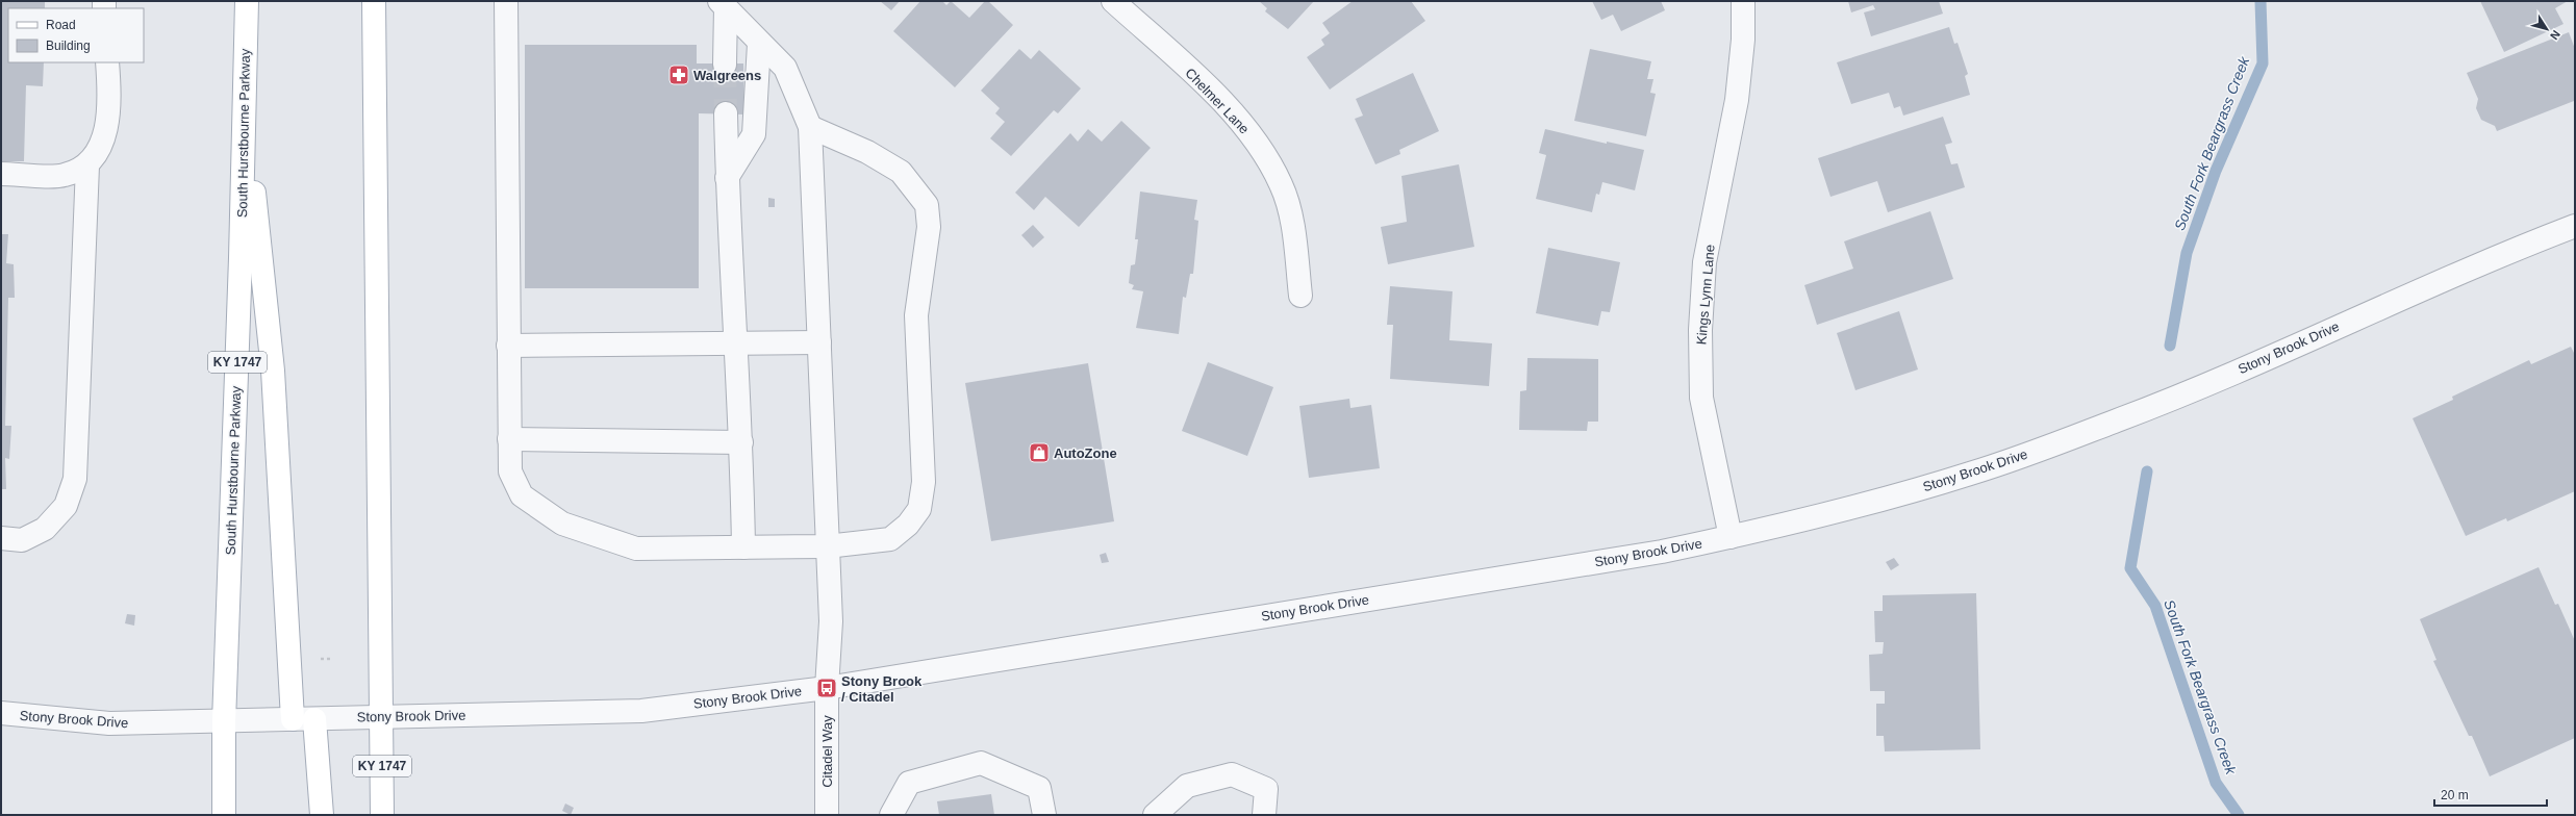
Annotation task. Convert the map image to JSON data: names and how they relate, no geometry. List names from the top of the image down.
{
  "streets": {
    "main road": ["South Hurstbourne Parkway", "KY 1747"],
    "street": [
      "Chelmer Lane",
      "Kings Lynn Lane",
      "Stony Brook Drive",
      "Citadel Way"
    ]
  },
  "crossings": [
    ["South Hurstbourne Parkway", "Stony Brook Drive"],
    ["Kings Lynn Lane", "Stony Brook Drive"],
    ["Stony Brook Drive", "KY 1747"],
    ["Stony Brook Drive", "Citadel Way"]
  ],
  "water": ["South Fork Beargrass Creek"],
  "places": {
    "pharmacy": ["Walgreens"],
    "shop": ["AutoZone"],
    "bus stop": ["Stony Brook / Citadel"]
  },
  "legend": ["Road", "Building"],
  "scale_bar": "20 m",
  "north": "bottom right"
}
